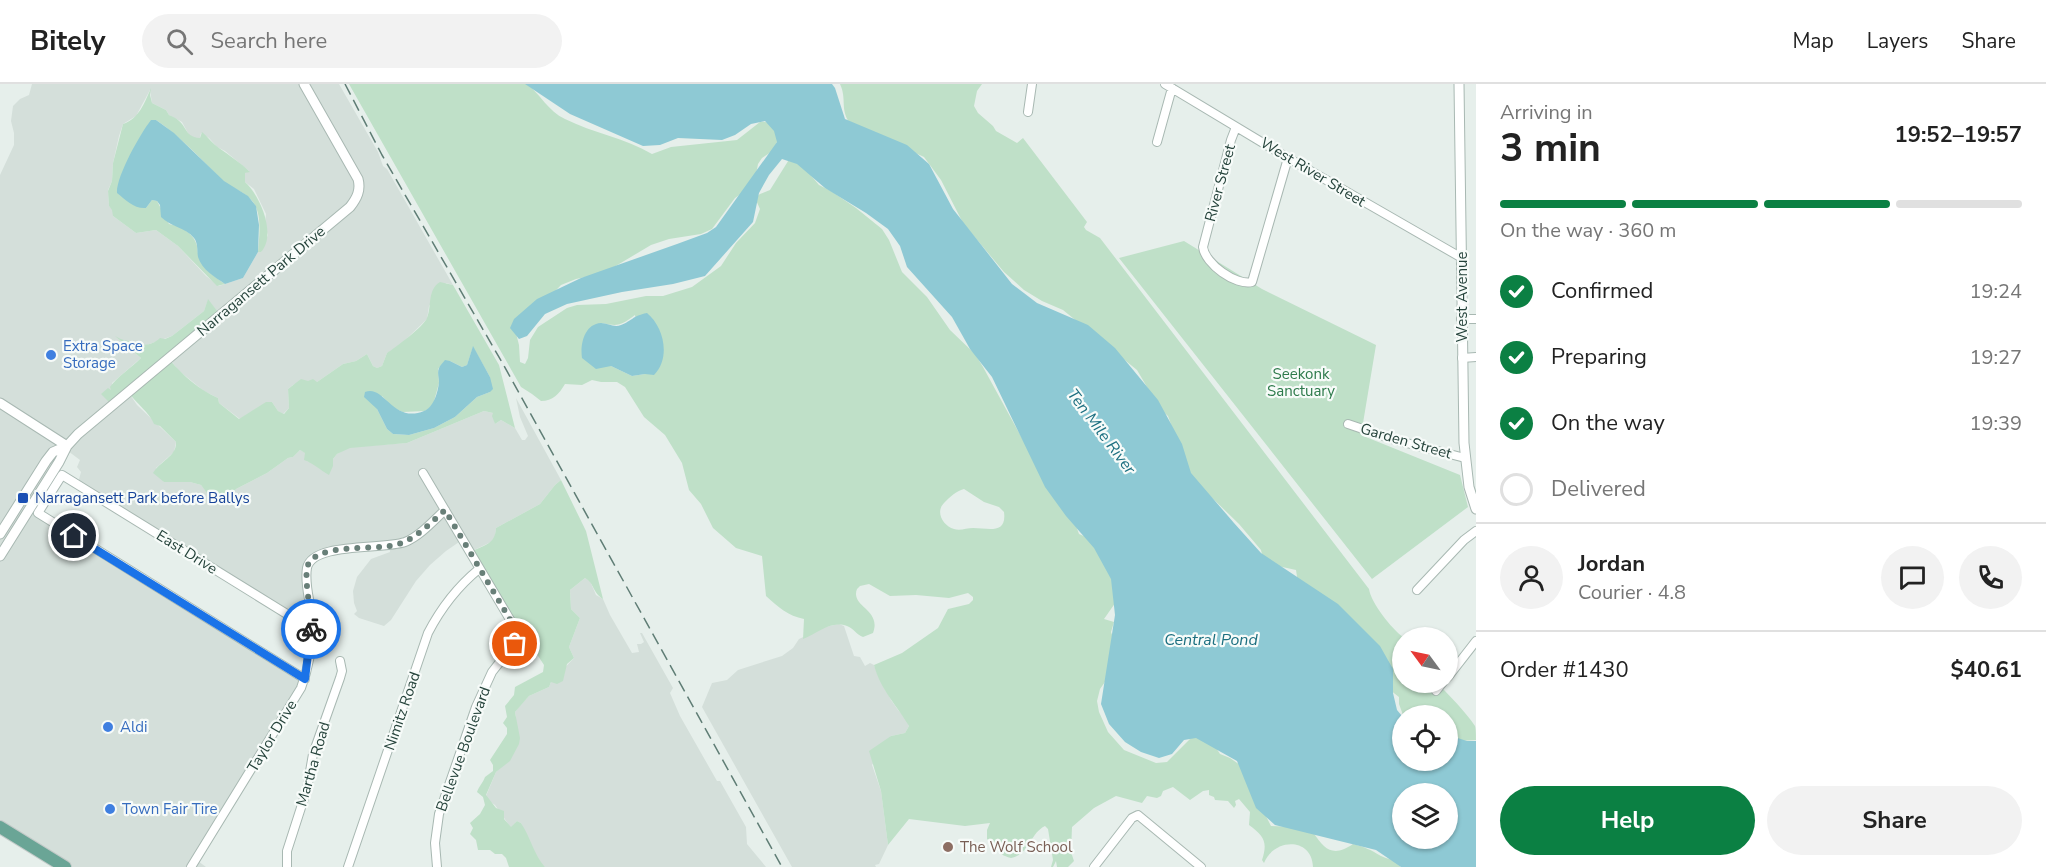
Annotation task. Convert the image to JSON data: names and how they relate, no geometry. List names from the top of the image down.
{
  "streets": {
    "street": [
      "West River Street",
      "River Street",
      "Narragansett Park Drive",
      "West Avenue",
      "Garden Street",
      "East Drive",
      "Nimitz Road",
      "Taylor Drive",
      "Bellevue Boulevard",
      "Martha Road"
    ]
  },
  "crossings": [
    ["West River Street", "River Street"],
    ["West River Street", "West Avenue"],
    ["West Avenue", "Garden Street"],
    ["East Drive", "Taylor Drive"],
    ["Nimitz Road", "Bellevue Boulevard"]
  ],
  "water": ["Ten Mile River", "Central Pond"],
  "parks": ["Seekonk Sanctuary"],
  "places": {
    "other": [
      "Extra Space Storage",
      "Aldi",
      "Town Fair Tire",
      "The Wolf School"
    ],
    "transit": ["Narragansett Park before Ballys"]
  },
  "north": "top left",
  "page": {
    "header": "Bitely",
    "search": "Search here",
    "nav": ["Map", "Layers", "Share"],
    "heading": ["3 min", "Arriving in", "19:52–19:57"],
    "panel": [
      "Jordan",
      "Courier · 4.8",
      "Order #1430",
      "$40.61"
    ],
    "bar": "On the way · 360 m",
    "list": [
      ["Confirmed", "19:24"],
      ["Preparing", "19:27"],
      ["On the way", "19:39"],
      "Delivered"
    ],
    "buttons": ["Help", "Share"]
  }
}
